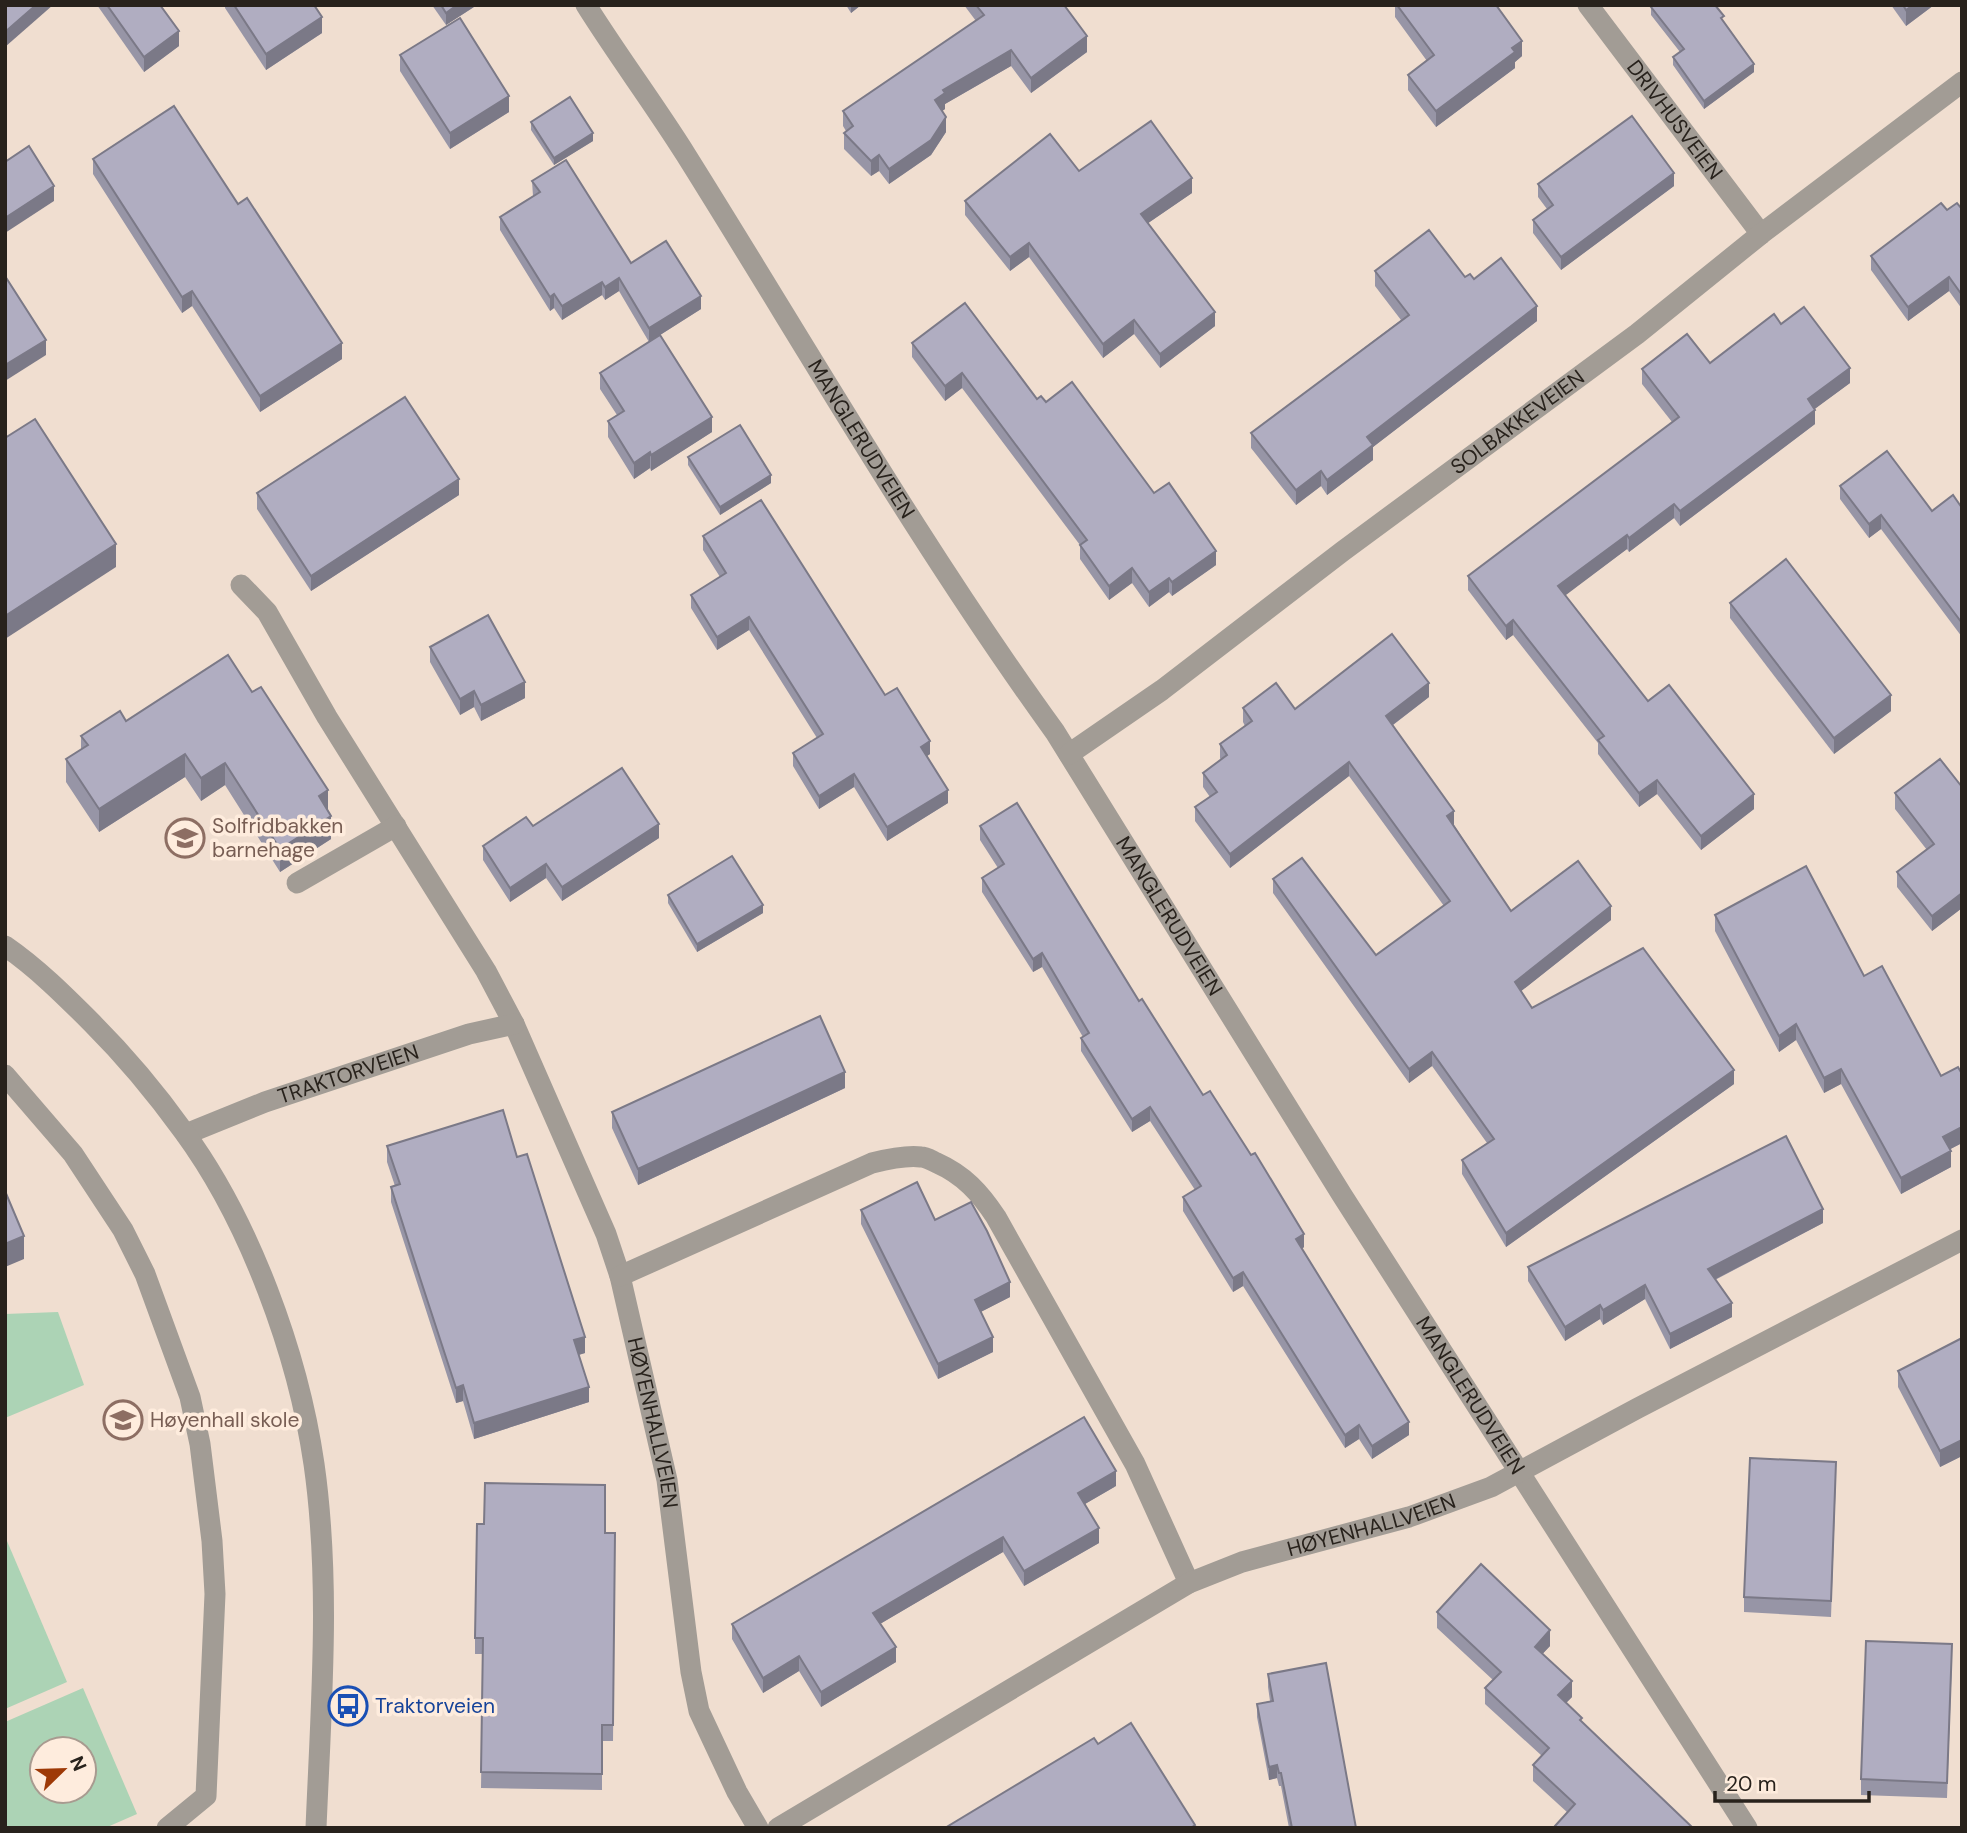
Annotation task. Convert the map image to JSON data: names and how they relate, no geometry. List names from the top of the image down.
{
  "streets": {
    "street": [
      "DRIVHUSVEIEN",
      "SOLBAKKEVEIEN",
      "MANGLERUDVEIEN",
      "TRAKTORVEIEN",
      "HØYENHALLVEIEN"
    ]
  },
  "crossings": [
    ["DRIVHUSVEIEN", "SOLBAKKEVEIEN"],
    ["SOLBAKKEVEIEN", "MANGLERUDVEIEN"],
    ["MANGLERUDVEIEN", "HØYENHALLVEIEN"],
    ["TRAKTORVEIEN", "HØYENHALLVEIEN"]
  ],
  "places": {
    "school or university": ["Solfridbakken barnehage", "Høyenhall skole"],
    "bus stop": ["Traktorveien"]
  },
  "scale_bar": "20 m",
  "north": "top right"
}
